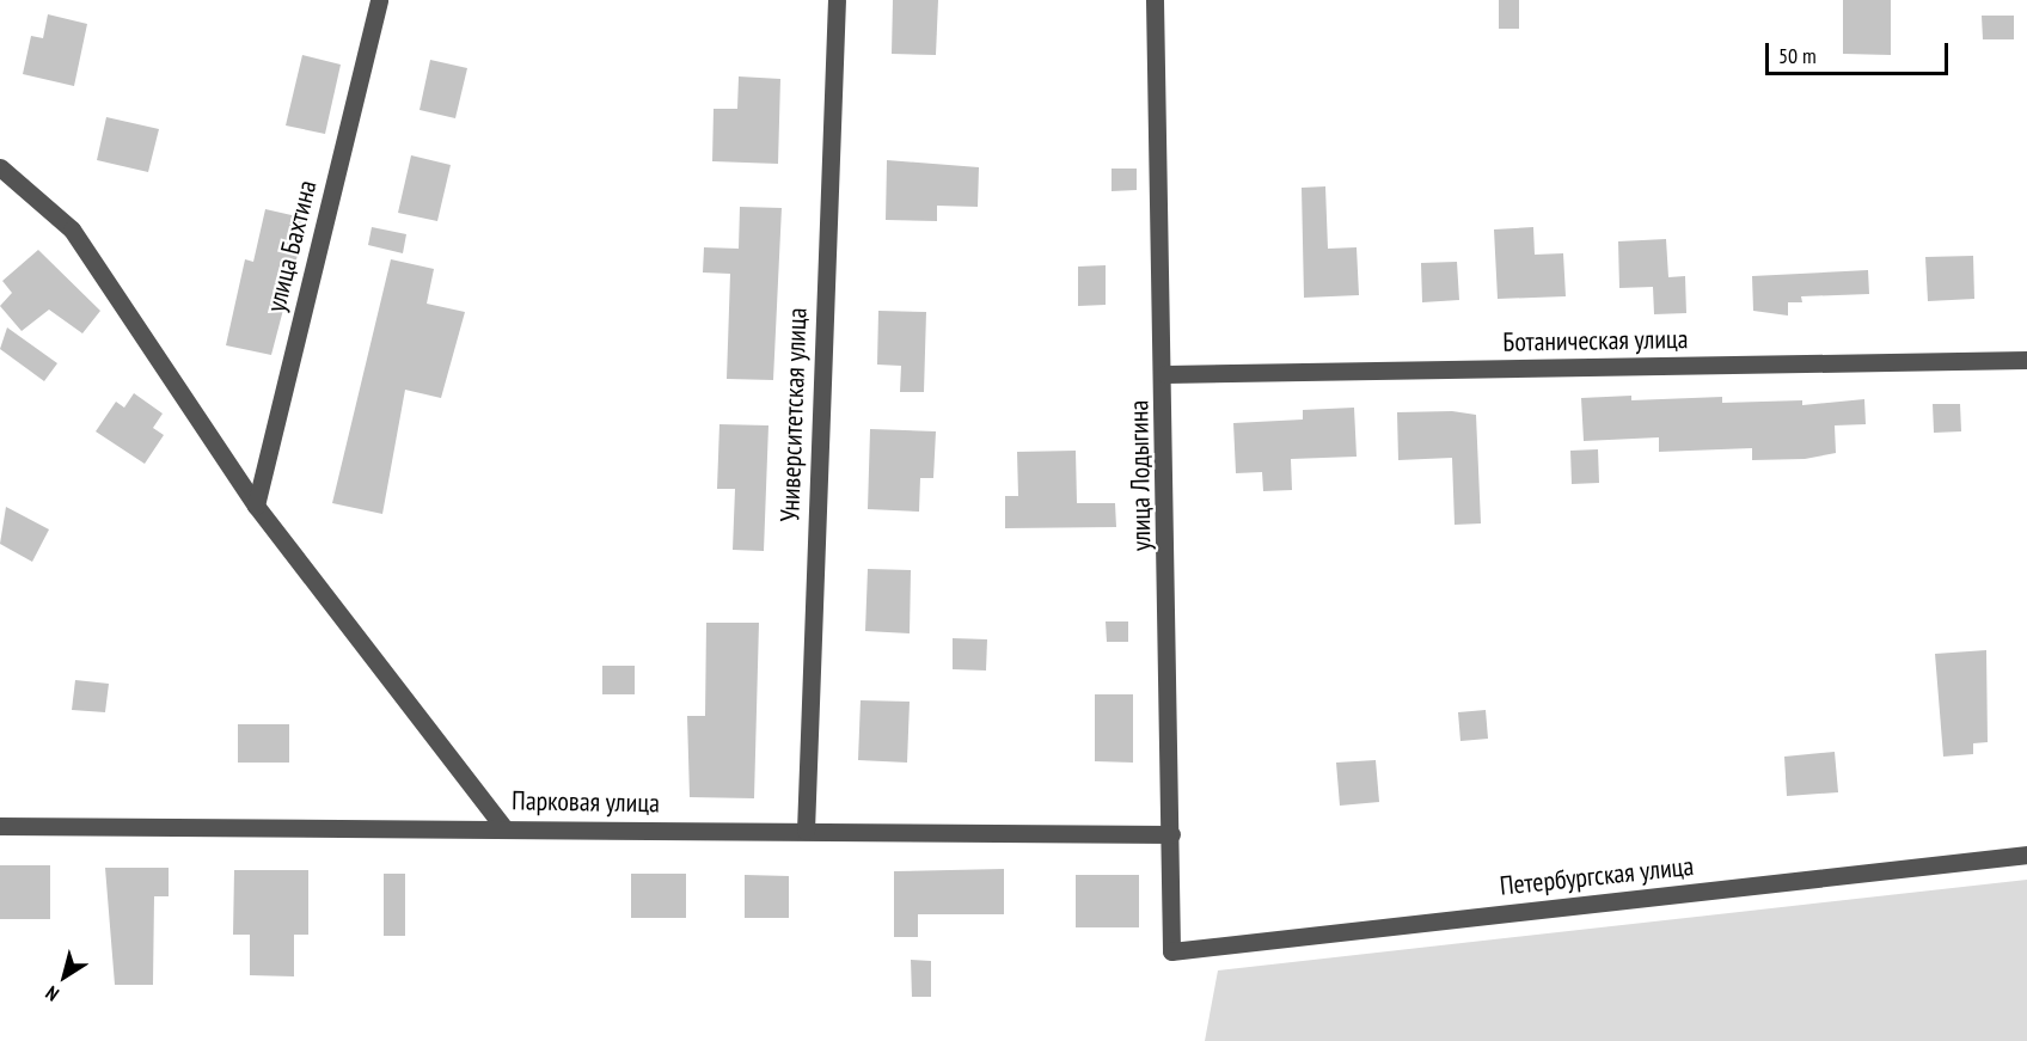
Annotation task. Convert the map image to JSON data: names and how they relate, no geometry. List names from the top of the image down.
{
  "streets": {
    "street": [
      "улица Бахтина",
      "Ботаническая улица",
      "Университетская улица",
      "улица Лодыгина",
      "Парковая улица",
      "Петербургская улица"
    ]
  },
  "crossings": [
    ["Ботаническая улица", "улица Лодыгина"],
    ["Университетская улица", "Парковая улица"],
    ["улица Лодыгина", "Парковая улица"],
    ["улица Лодыгина", "Петербургская улица"]
  ],
  "scale_bar": "50 m",
  "north": "bottom left"
}
